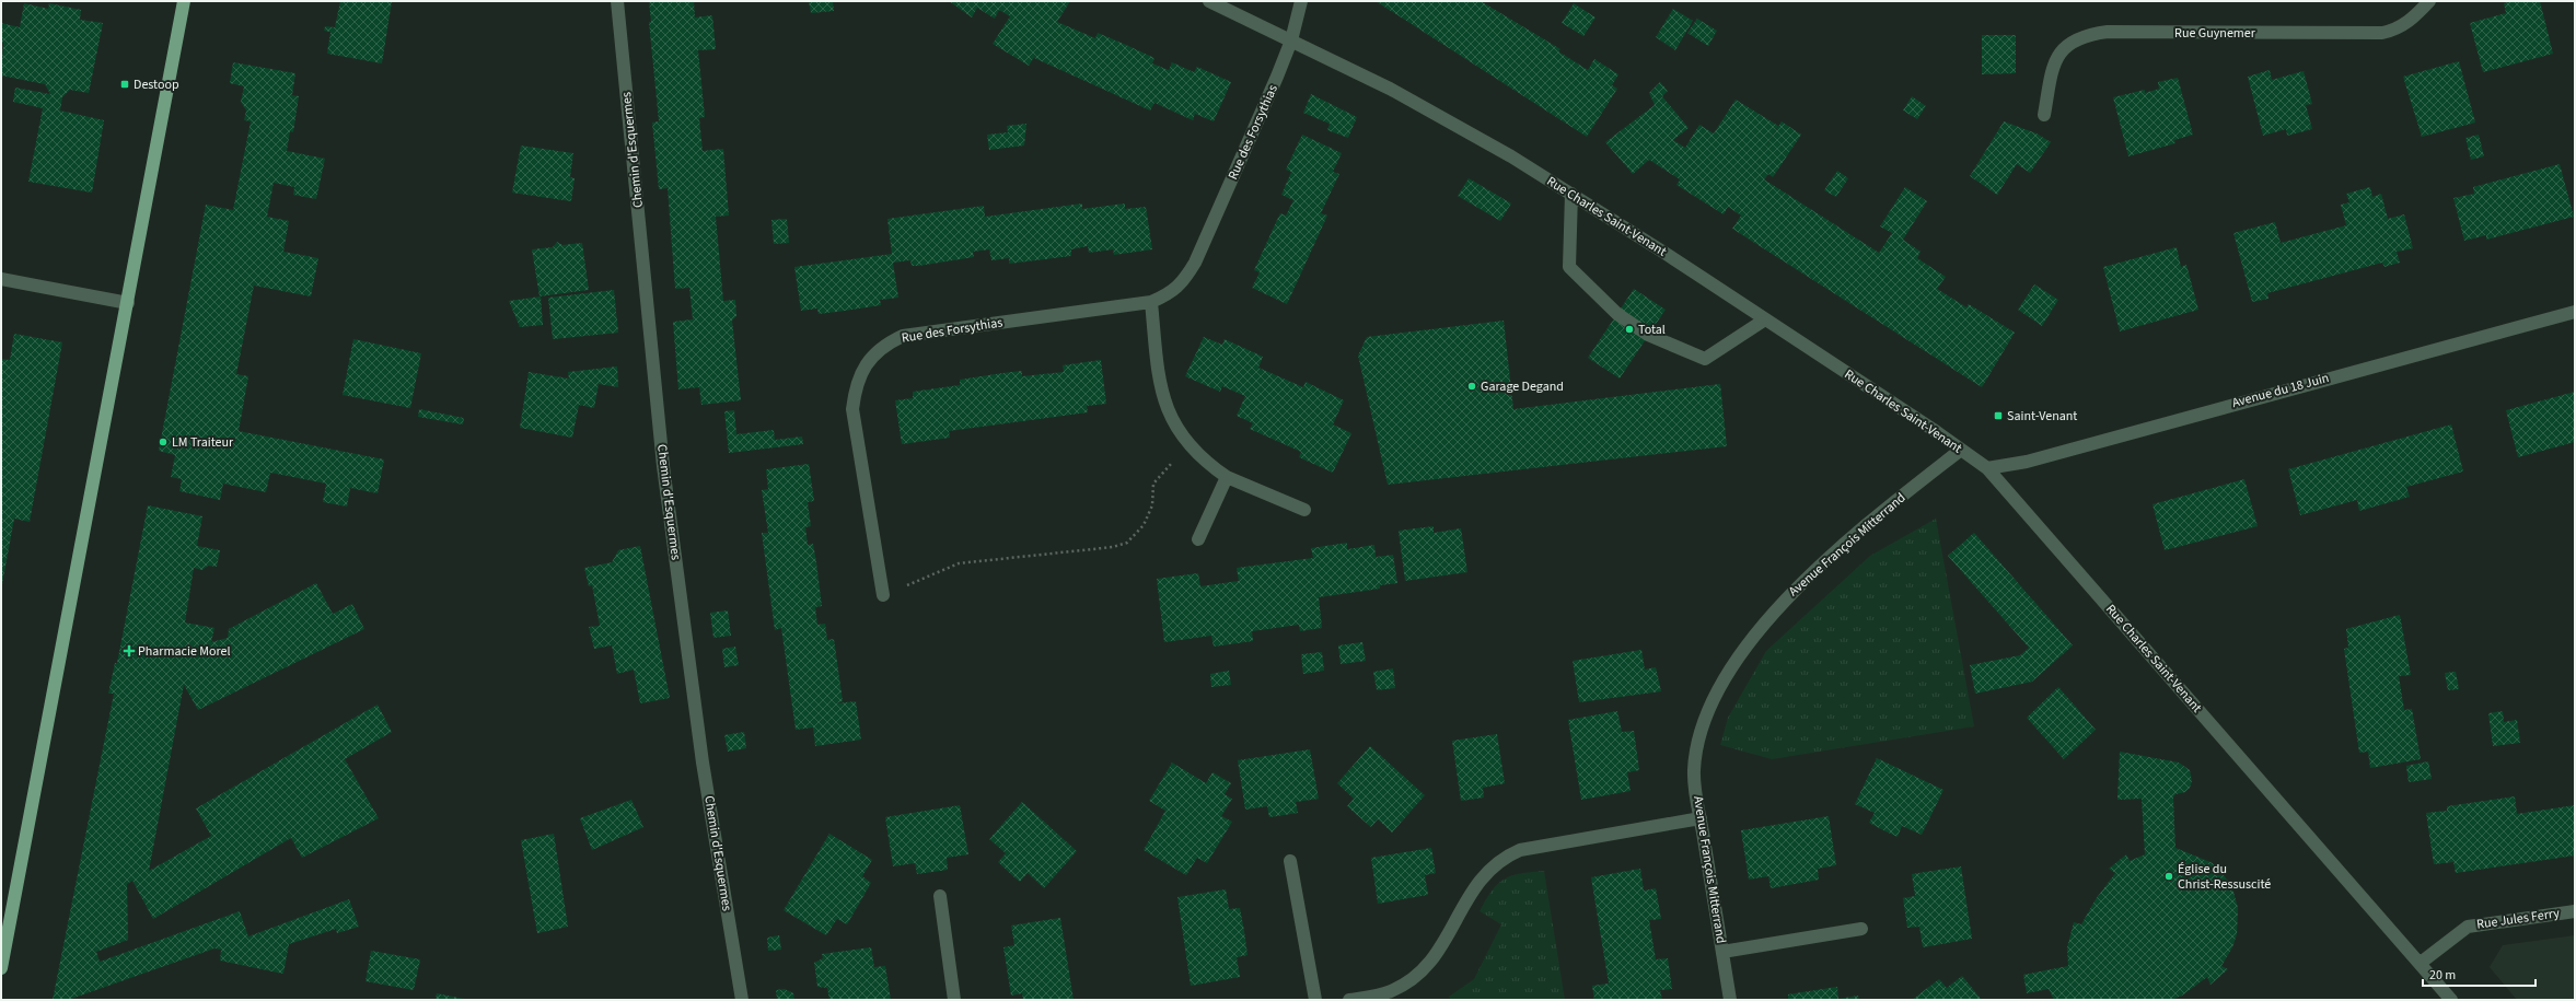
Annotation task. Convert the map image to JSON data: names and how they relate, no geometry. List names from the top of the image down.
{
  "streets": {
    "street": [
      "Rue Guynemer",
      "Rue des Forsythias",
      "Chemin d'Esquermes",
      "Rue Charles Saint-Venant",
      "Avenue du 18 Juin",
      "Avenue François Mitterrand",
      "Rue Jules Ferry"
    ]
  },
  "crossings": [
    ["Rue des Forsythias", "Rue Charles Saint-Venant"],
    ["Rue Charles Saint-Venant", "Avenue du 18 Juin"],
    ["Rue Charles Saint-Venant", "Avenue François Mitterrand"],
    ["Rue Charles Saint-Venant", "Rue Jules Ferry"]
  ],
  "places": {
    "transit": ["Destoop", "Saint-Venant"],
    "other": [
      "Total",
      "Garage Degand",
      "LM Traiteur",
      "Église du Christ-Ressuscité"
    ],
    "health": ["Pharmacie Morel"]
  },
  "scale_bar": "20 m"
}
